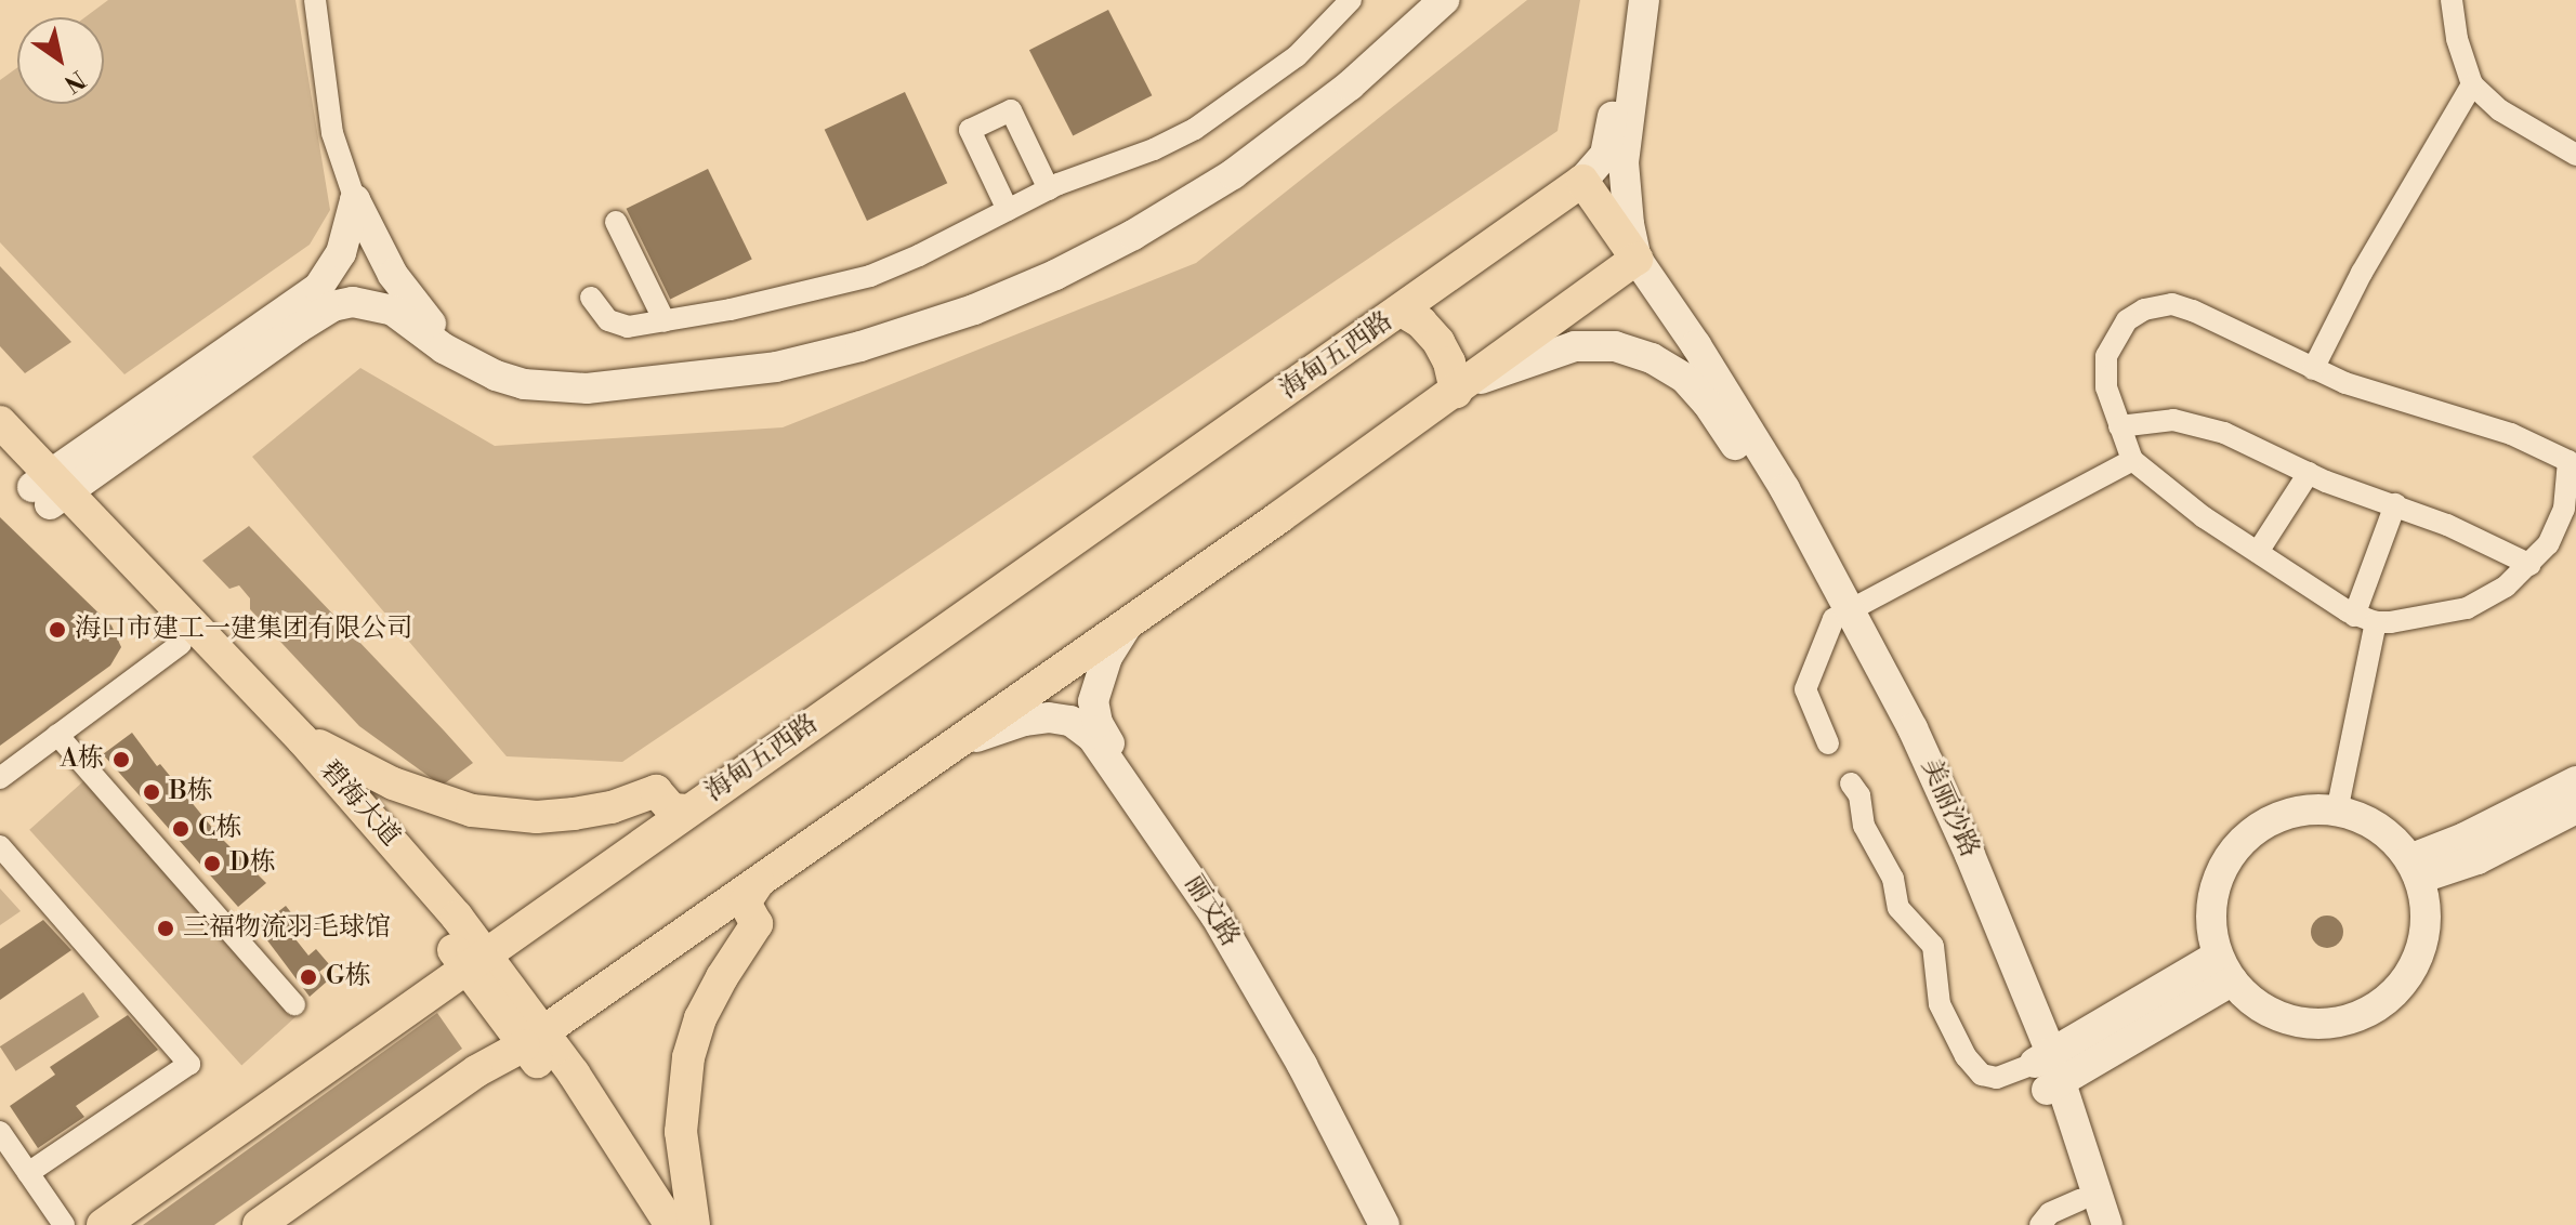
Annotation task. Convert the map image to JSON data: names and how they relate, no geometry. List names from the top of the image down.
{
  "streets": {
    "main road": ["海甸五西路", "碧海大道"],
    "street": ["美丽沙路", "丽文路"]
  },
  "crossings": [
    ["海甸五西路", "碧海大道"]
  ],
  "places": [
    "海口市建工一建集团有限公司",
    "A栋",
    "B栋",
    "C栋",
    "D栋",
    "三福物流羽毛球馆",
    "G栋"
  ],
  "north": "bottom right"
}
